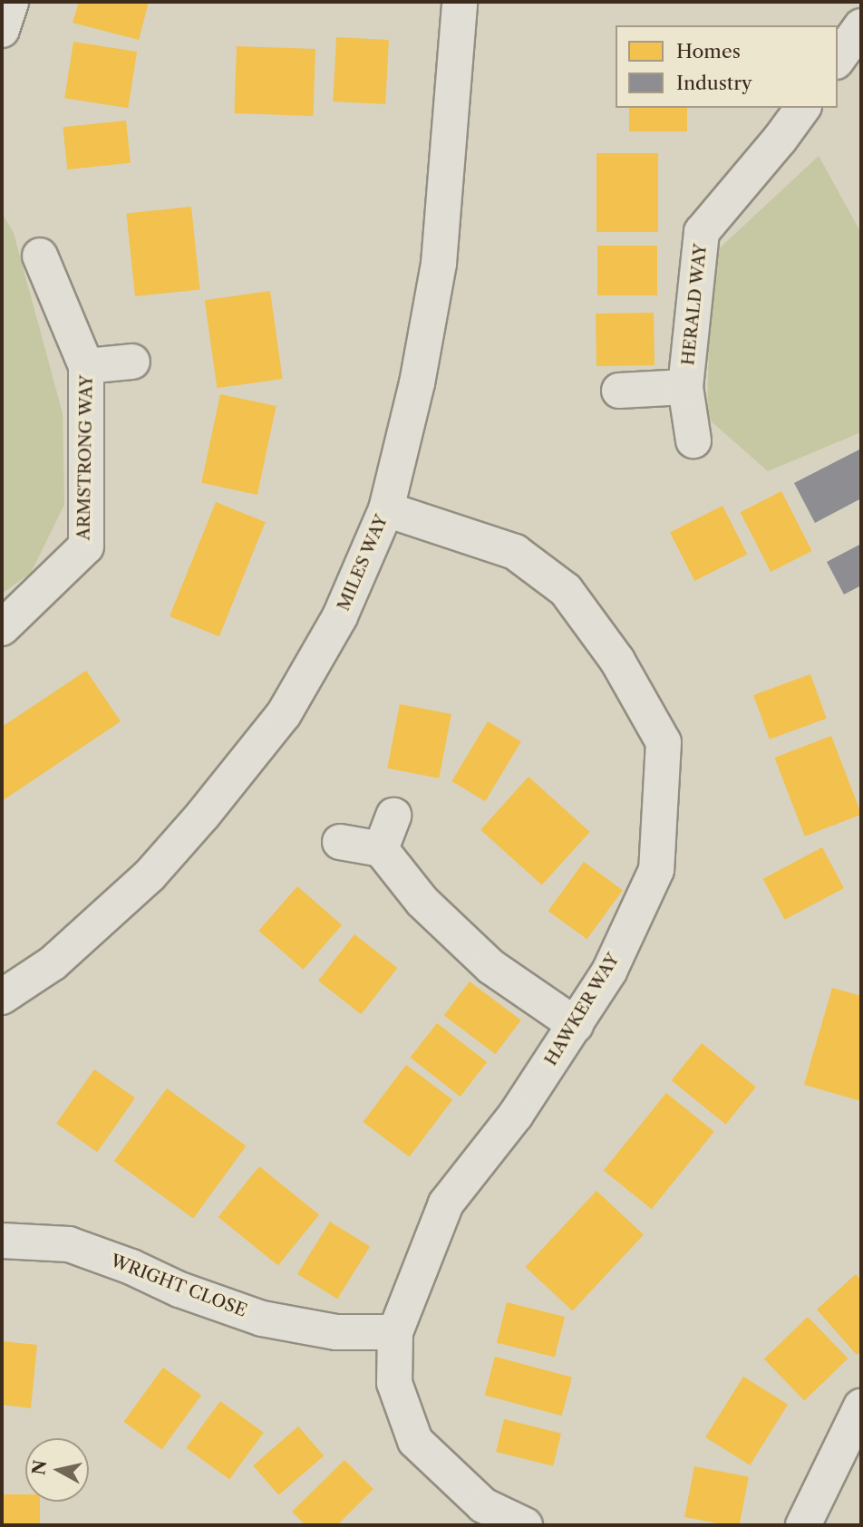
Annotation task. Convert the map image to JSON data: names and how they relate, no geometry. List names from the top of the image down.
{
  "streets": {
    "street": [
      "HERALD WAY",
      "ARMSTRONG WAY",
      "MILES WAY",
      "HAWKER WAY",
      "WRIGHT CLOSE"
    ]
  },
  "crossings": [
    ["MILES WAY", "HAWKER WAY"],
    ["HAWKER WAY", "WRIGHT CLOSE"]
  ],
  "legend": ["Homes", "Industry"],
  "north": "left"
}
